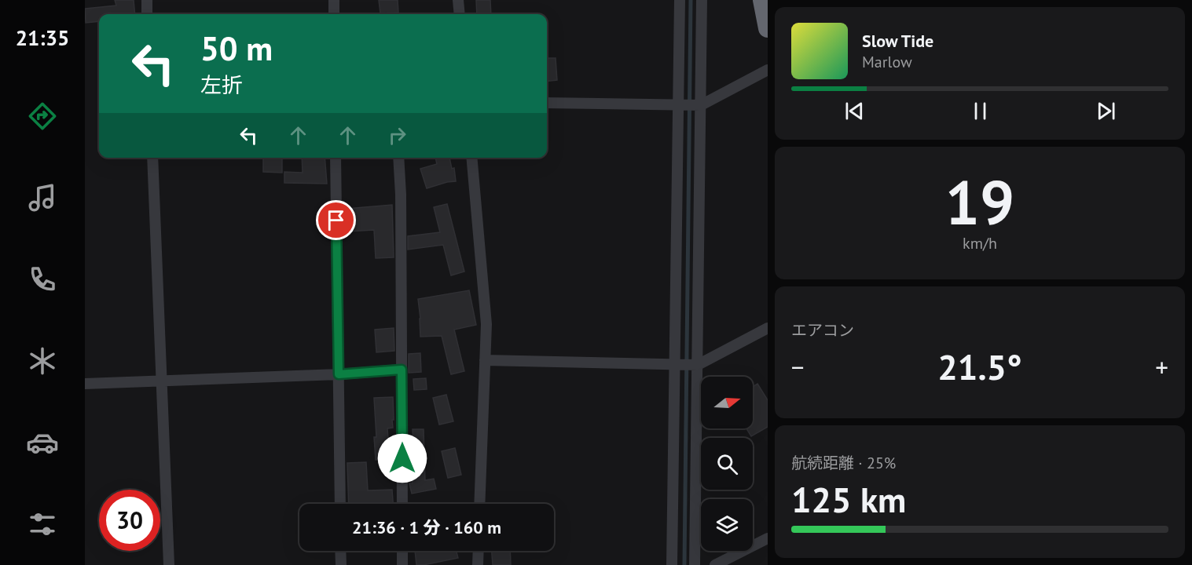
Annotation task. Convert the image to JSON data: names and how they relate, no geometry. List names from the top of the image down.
{
  "north": "right",
  "page": {
    "tabs": "21:35",
    "turn": ["50 m", "左折"],
    "song": ["Slow Tide", "Marlow"],
    "tile": [
      ["19", "km/h"],
      "エアコン",
      ["航続距離 · 25%", "125 km"]
    ],
    "heat": ["−", "21.5°", "+"],
    "limit": "30",
    "trip": "21:36 · 1 分 · 160 m"
  }
}
